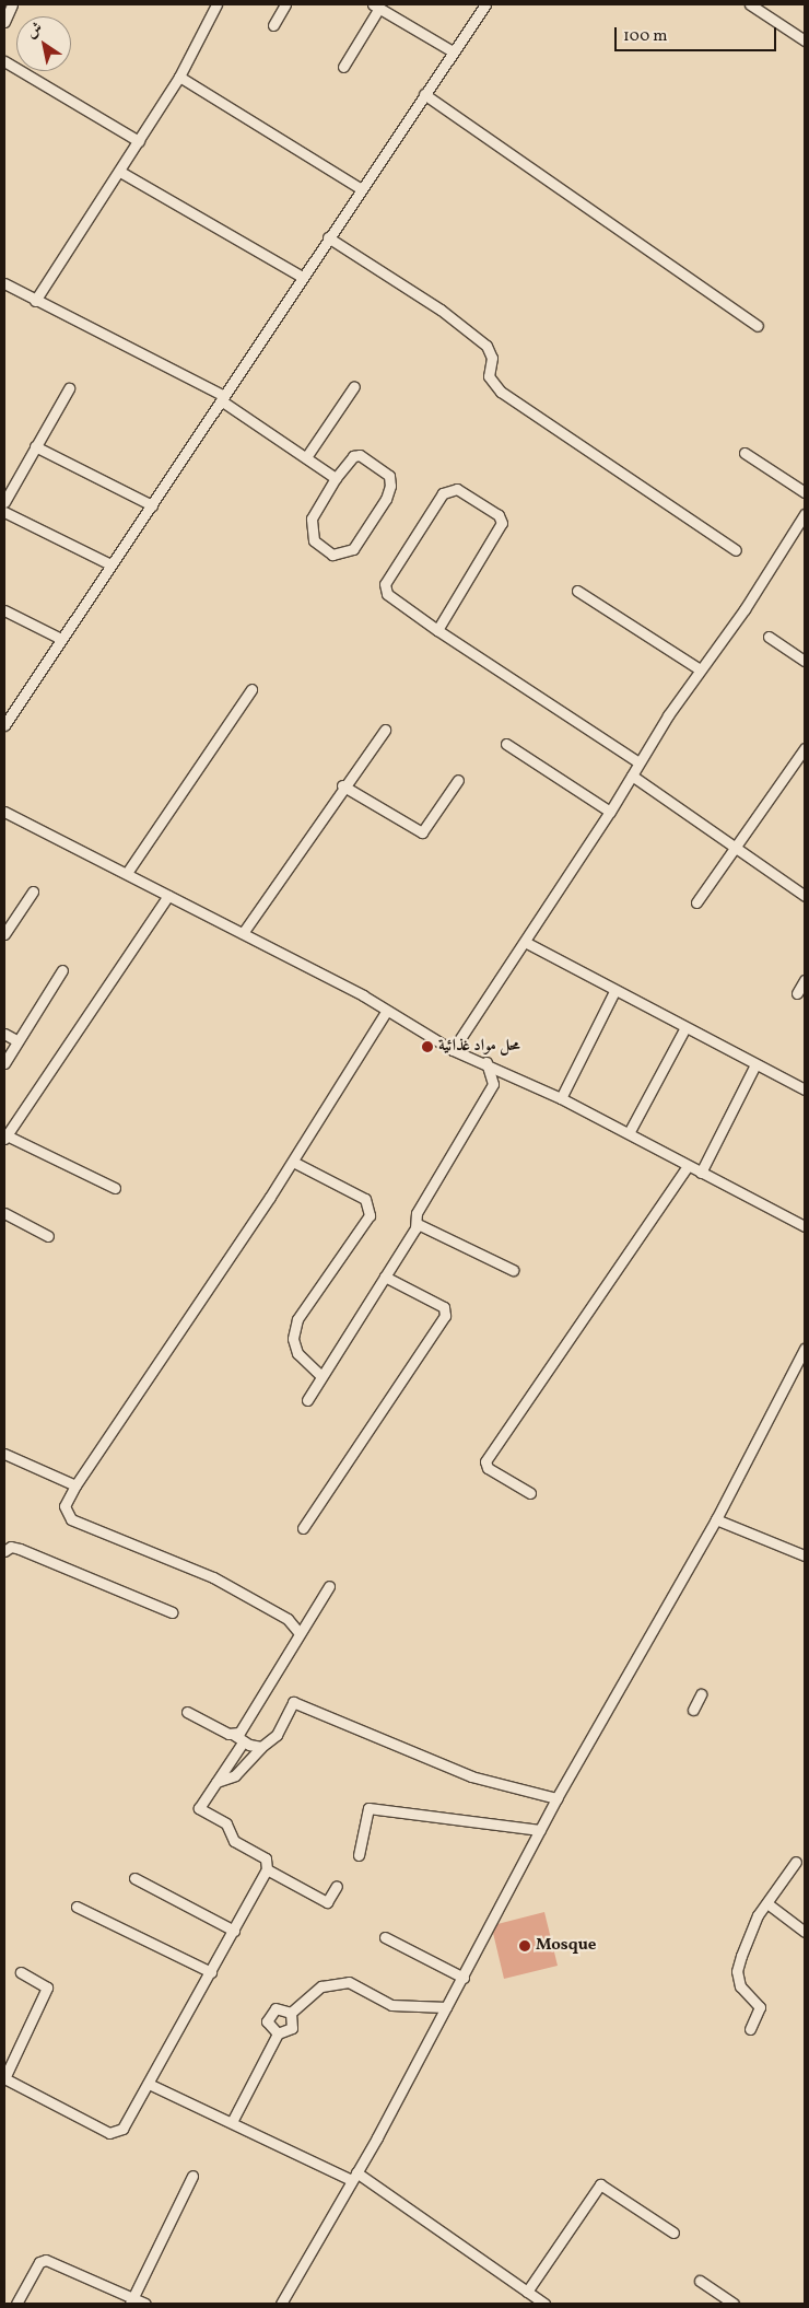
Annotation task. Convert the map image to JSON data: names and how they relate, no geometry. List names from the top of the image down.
{
  "places": ["محل مواد غذائية", "Mosque"],
  "scale_bar": "100 m",
  "north": "top left"
}
